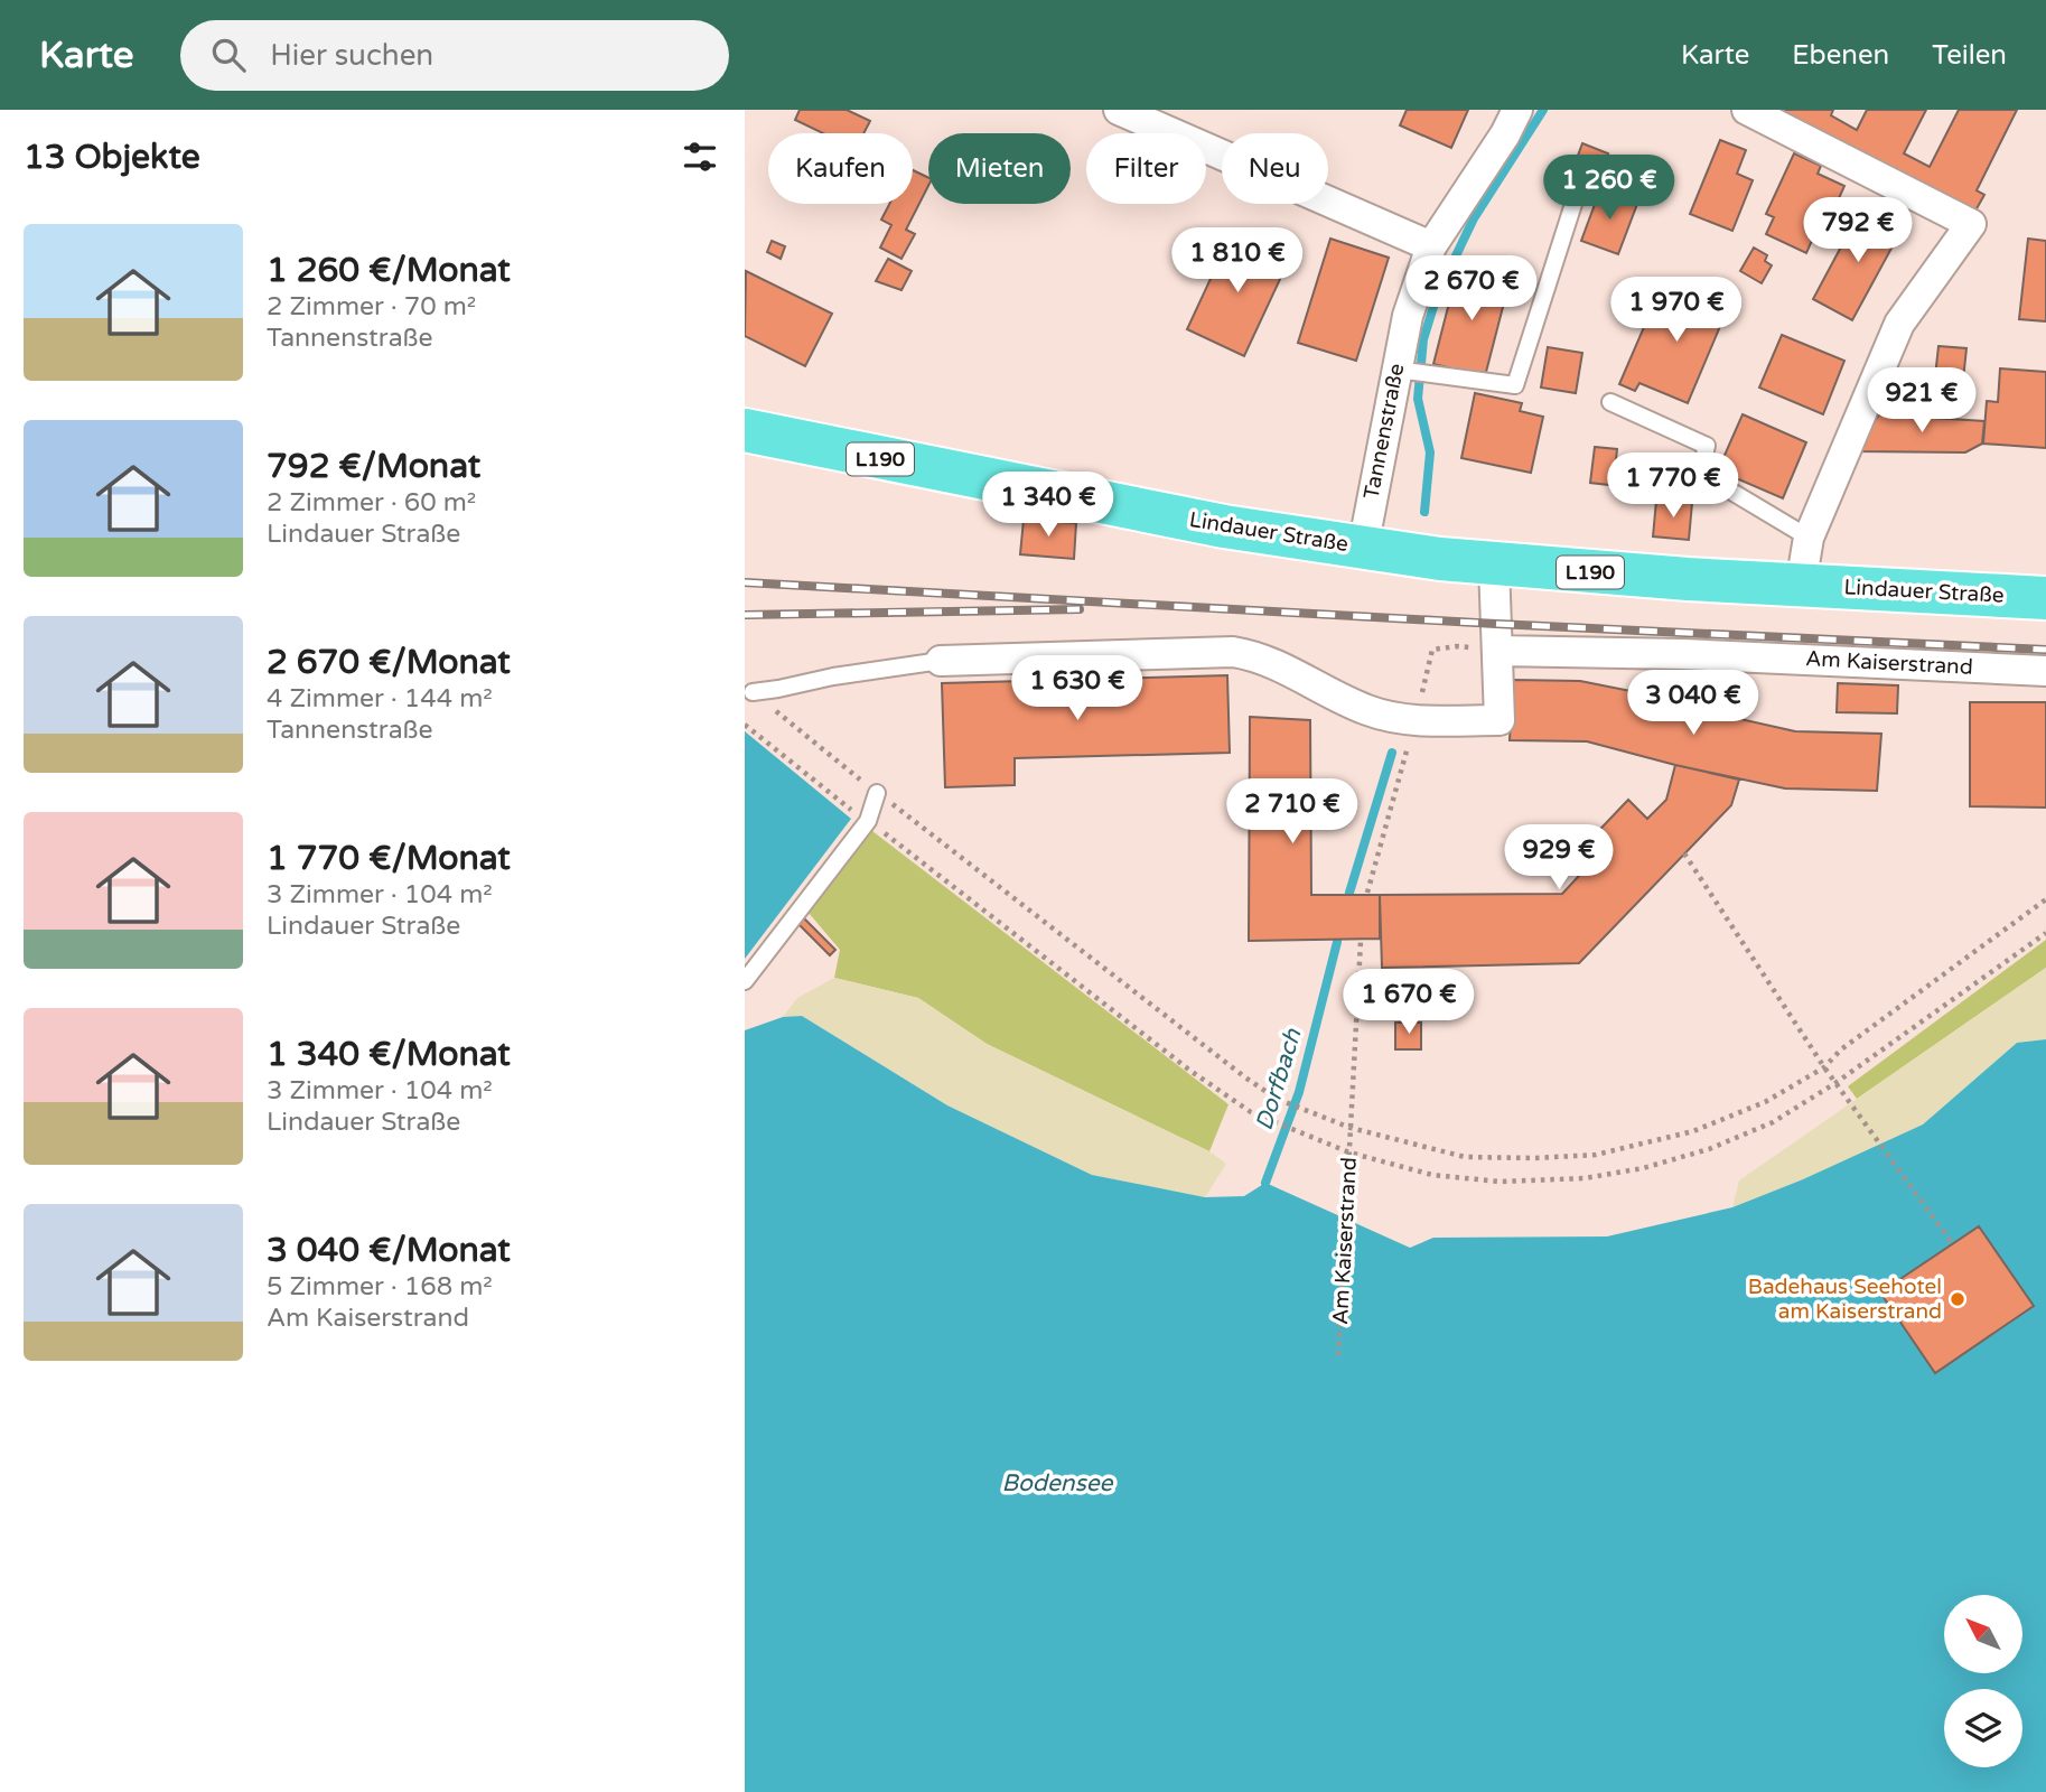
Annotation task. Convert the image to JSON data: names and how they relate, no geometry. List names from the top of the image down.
{
  "streets": {
    "main road": ["L190", "Lindauer Straße"],
    "street": ["Tannenstraße", "Am Kaiserstrand"]
  },
  "crossings": [
    ["Tannenstraße", "Lindauer Straße"]
  ],
  "water": ["Dorfbach", "Bodensee"],
  "places": ["Badehaus Seehotel am Kaiserstrand"],
  "north": "top left",
  "page": {
    "header": "Karte",
    "search": "Hier suchen",
    "nav": ["Karte", "Ebenen", "Teilen"],
    "heading": "13 Objekte",
    "chip": [
      "Kaufen",
      "Mieten",
      "Filter",
      "Neu"
    ],
    "price": [
      "1 260 €",
      "792 €",
      "1 810 €",
      "2 670 €",
      "1 970 €",
      "921 €",
      "1 770 €",
      "1 340 €",
      "1 630 €",
      "3 040 €",
      "2 710 €",
      "929 €",
      "1 670 €"
    ],
    "list": [
      {
        "name": "1 260 €/Monat",
        "note": "2 Zimmer · 70 m² · Tannenstraße"
      },
      {
        "name": "792 €/Monat",
        "note": "2 Zimmer · 60 m² · Lindauer Straße"
      },
      {
        "name": "2 670 €/Monat",
        "note": "4 Zimmer · 144 m² · Tannenstraße"
      },
      {
        "name": "1 770 €/Monat",
        "note": "3 Zimmer · 104 m² · Lindauer Straße"
      },
      {
        "name": "1 340 €/Monat",
        "note": "3 Zimmer · 104 m² · Lindauer Straße"
      },
      {
        "name": "3 040 €/Monat",
        "note": "5 Zimmer · 168 m² · Am Kaiserstrand"
      }
    ]
  }
}
